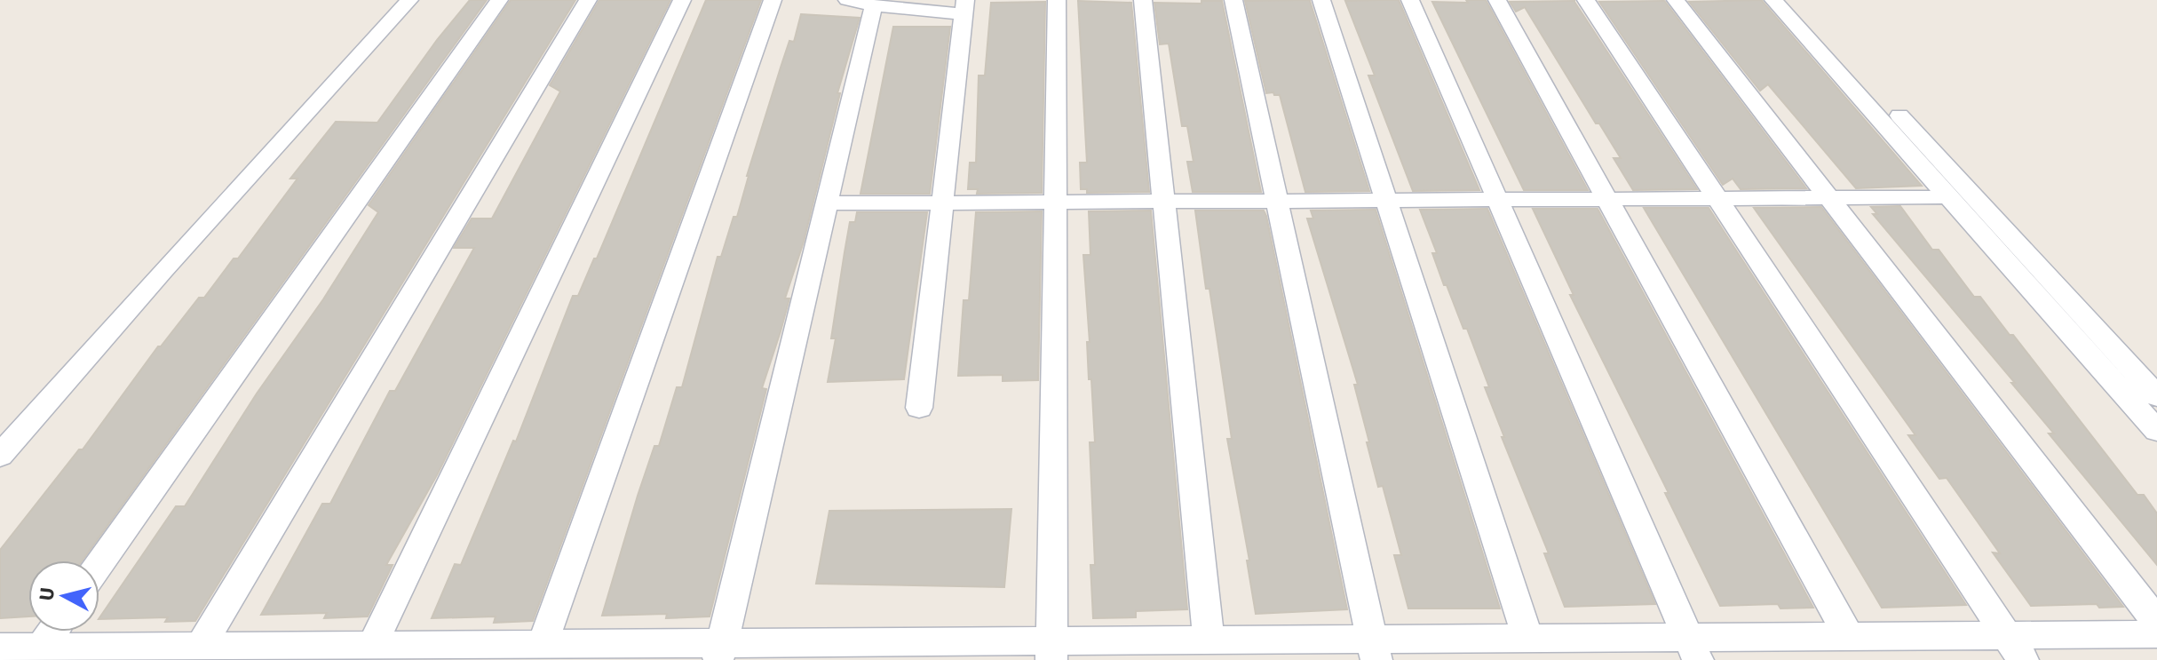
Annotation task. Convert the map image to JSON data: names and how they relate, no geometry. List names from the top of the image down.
{
  "north": "left"
}
